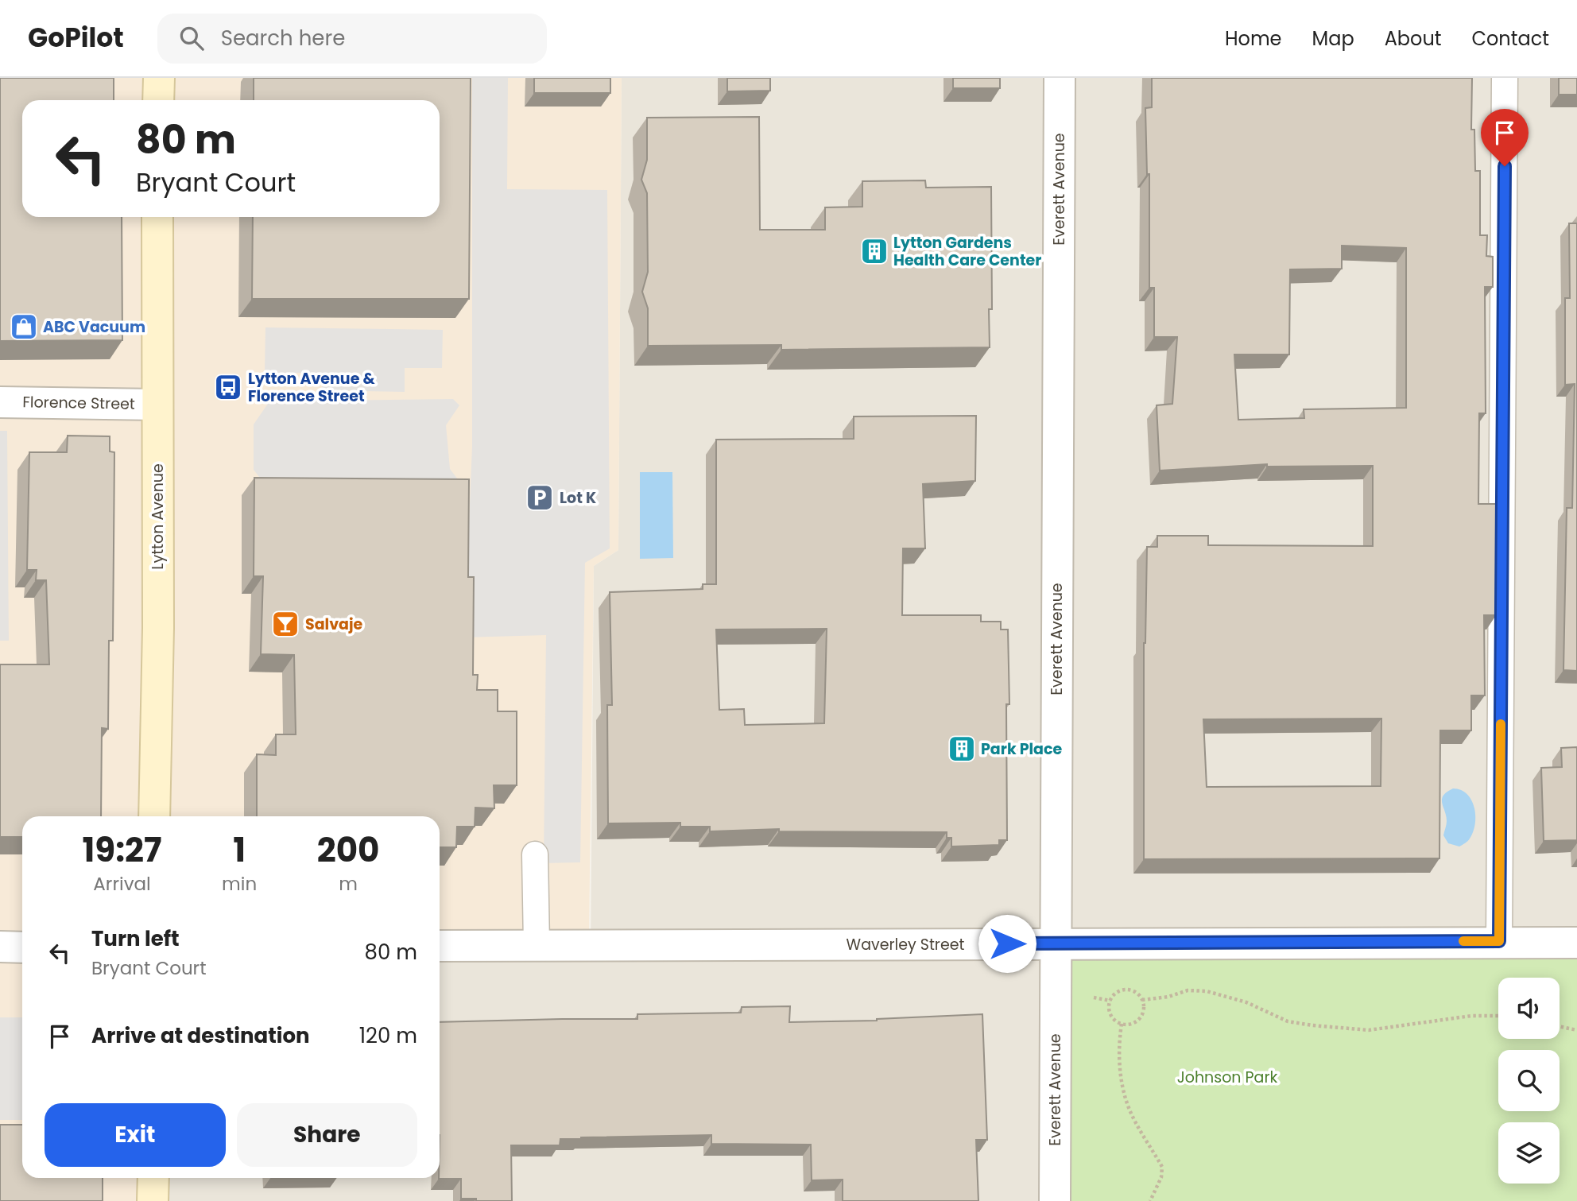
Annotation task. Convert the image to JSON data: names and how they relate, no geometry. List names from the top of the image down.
{
  "streets": {
    "street": [
      "Everett Avenue",
      "Florence Street",
      "Lytton Avenue",
      "Waverley Street"
    ]
  },
  "crossings": [
    ["Everett Avenue", "Waverley Street"],
    ["Florence Street", "Lytton Avenue"]
  ],
  "parks": ["Johnson Park"],
  "places": {
    "building": ["Lytton Gardens Health Care Center", "Park Place"],
    "shop": ["ABC Vacuum"],
    "bus stop": ["Lytton Avenue & Florence Street"],
    "parking": ["Lot K"],
    "bar": ["Salvaje"]
  },
  "page": {
    "header": "GoPilot",
    "search": "Search here",
    "nav": [
      "Home",
      "Map",
      "About",
      "Contact"
    ],
    "turn": ["80 m", "Bryant Court"],
    "eta": [
      "19:27",
      "Arrival",
      "1",
      "min",
      "200",
      "m"
    ],
    "list": [
      {
        "name": "Turn left",
        "note": "Bryant Court",
        "value": "80 m"
      },
      {
        "name": "Arrive at destination",
        "value": "120 m"
      }
    ],
    "buttons": ["Exit", "Share"]
  }
}
